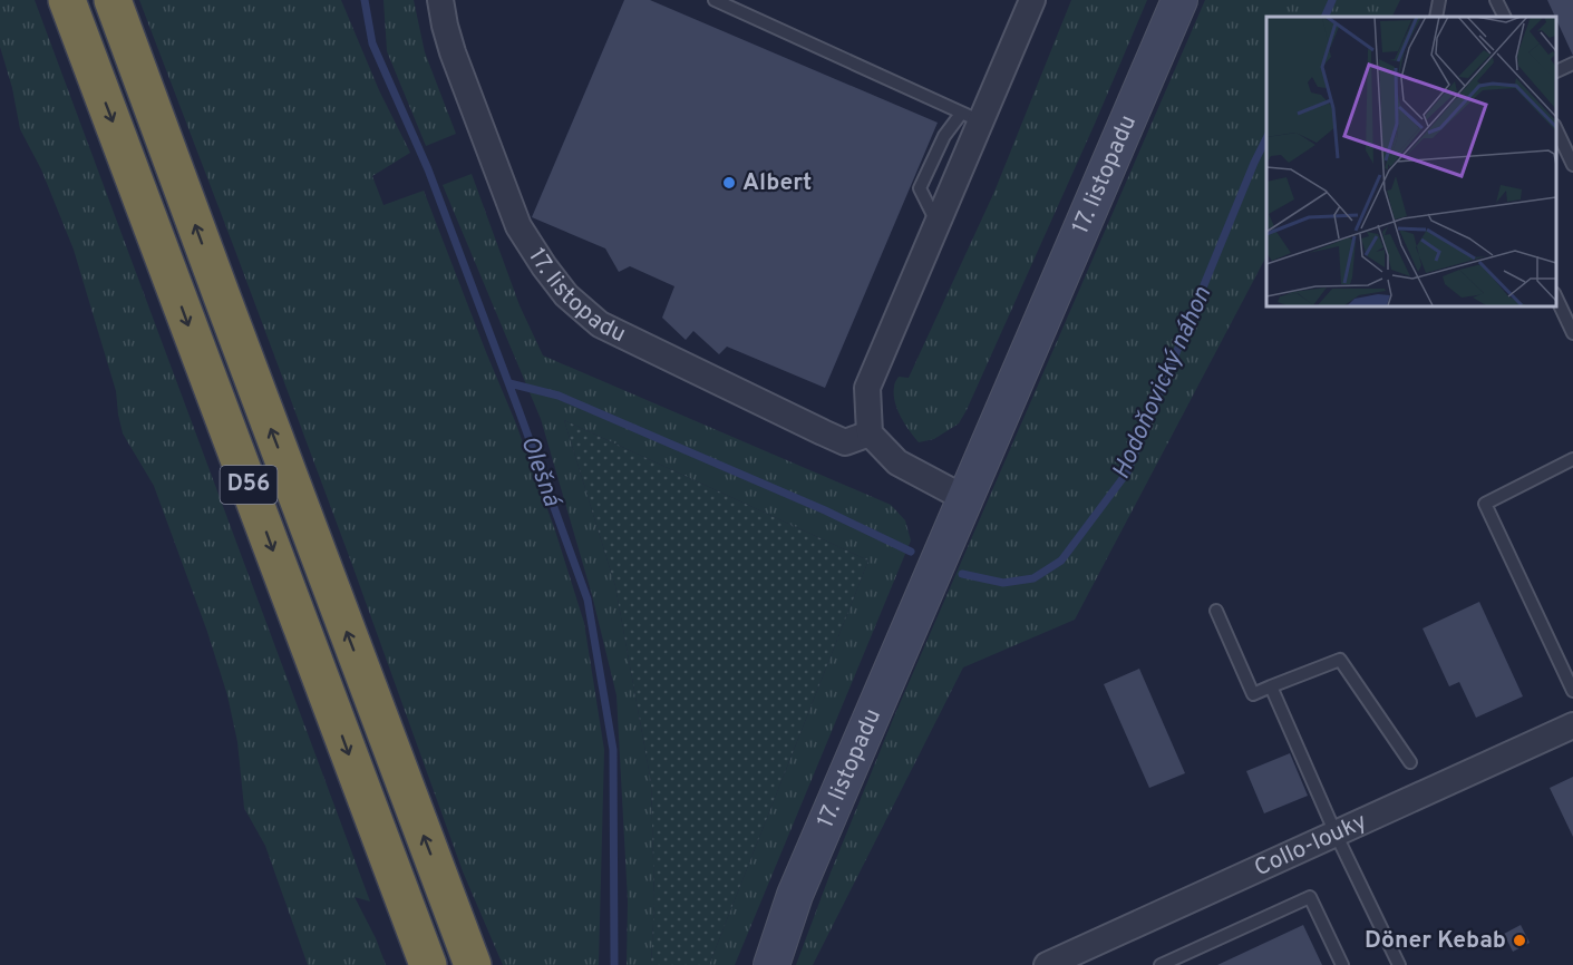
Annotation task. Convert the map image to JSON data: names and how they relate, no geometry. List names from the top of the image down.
{
  "streets": {
    "highway": ["D56"],
    "main road": ["17. listopadu"],
    "street": ["Collo-louky"]
  },
  "water": ["Hodoňovický náhon", "Olešná"],
  "places": ["Albert", "Döner Kebab"]
}
